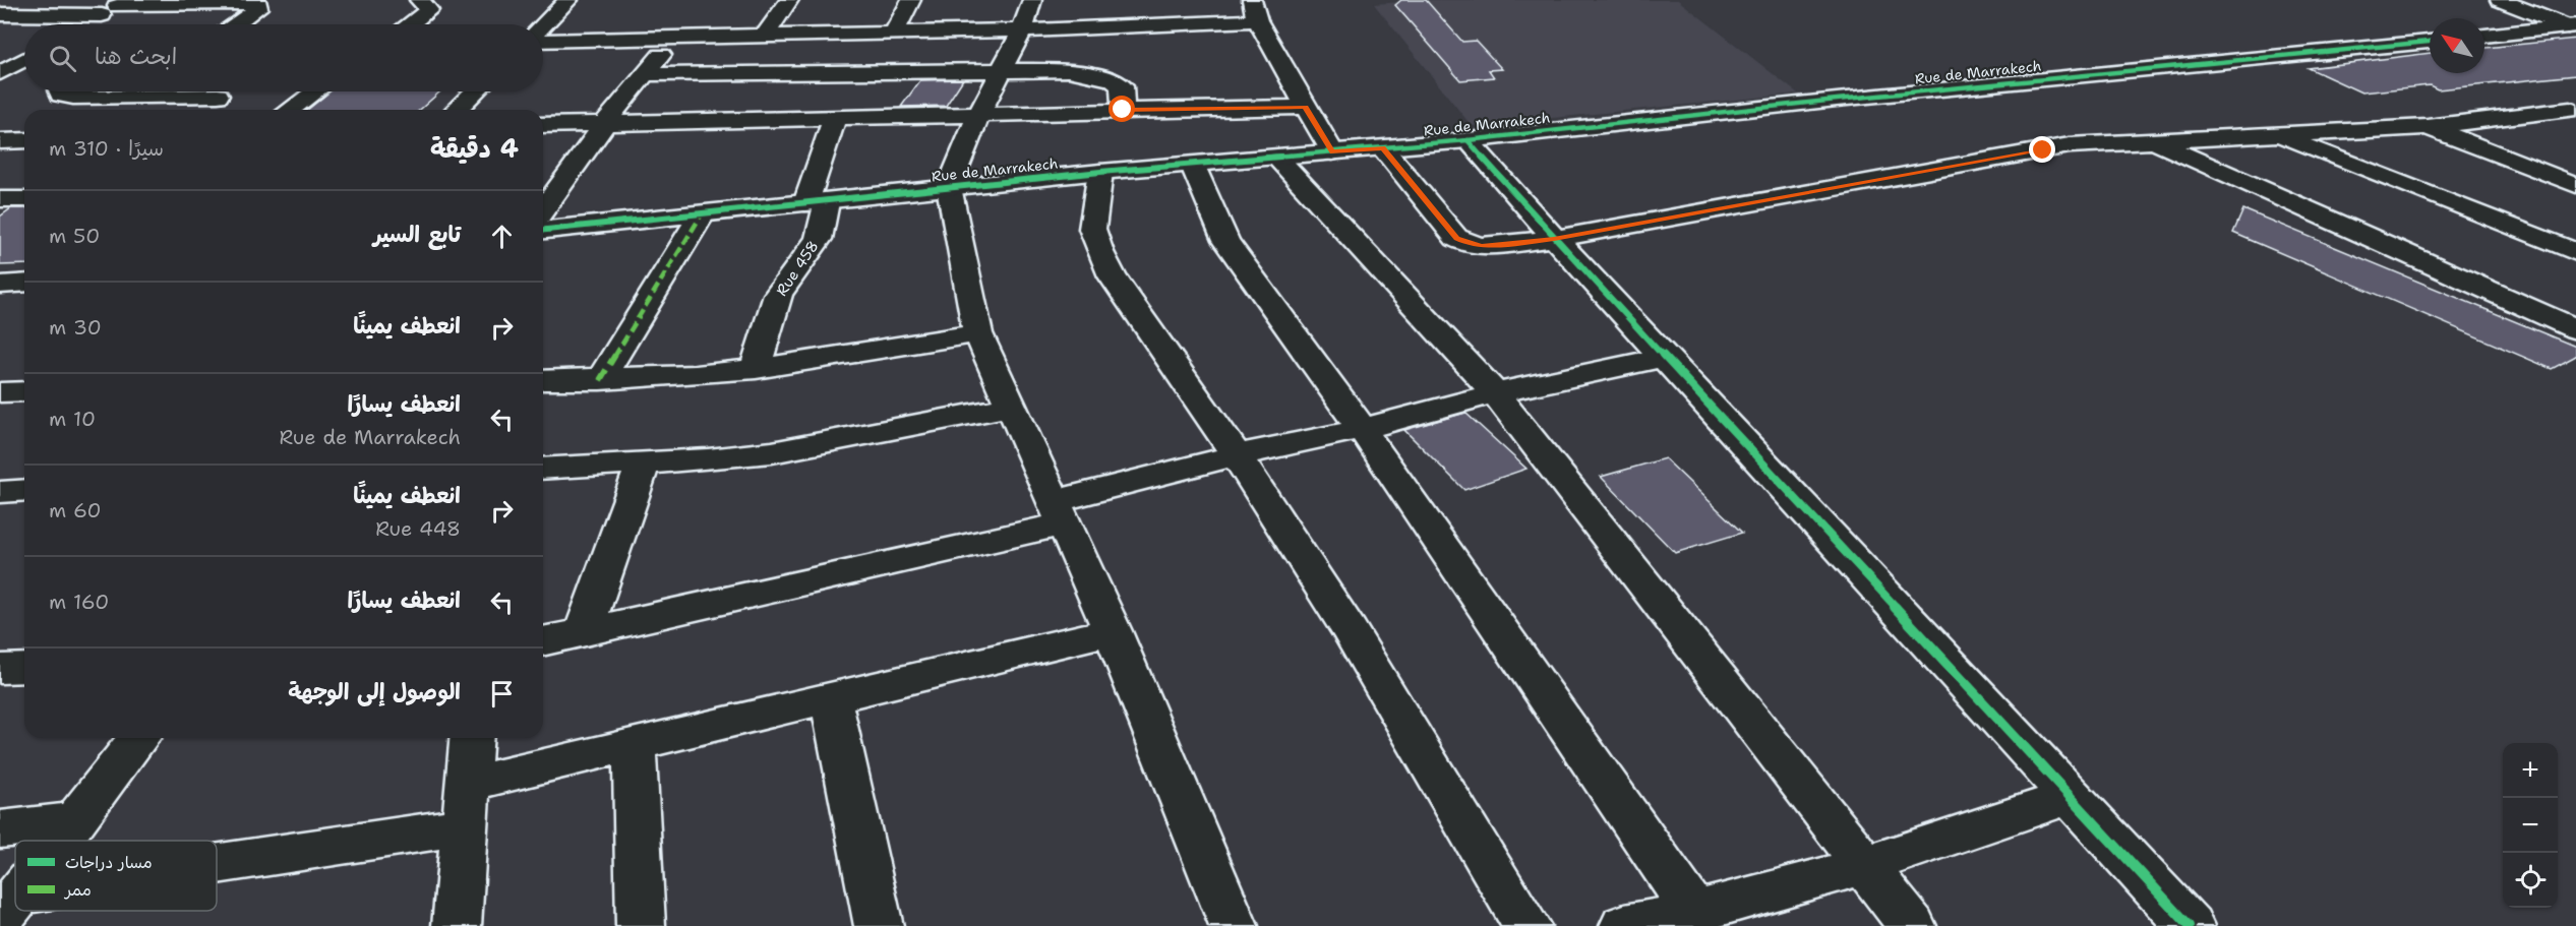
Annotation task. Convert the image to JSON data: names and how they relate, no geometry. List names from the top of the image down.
{
  "streets": {
    "street": ["Rue de Marrakech", "Rue 458"]
  },
  "crossings": [
    ["Rue de Marrakech", "Rue 458"]
  ],
  "legend": ["مسار دراجات", "ممر"],
  "north": "top left",
  "page": {
    "search": "ابحث هنا",
    "heading": ["4 دقيقة", "سيرًا · 310 m"],
    "list": [
      ["تابع السير", "50 m"],
      ["انعطف يمينًا", "30 m"],
      ["انعطف يسارًا", "Rue de Marrakech", "10 m"],
      ["انعطف يمينًا", "Rue 448", "60 m"],
      ["انعطف يسارًا", "160 m"],
      "الوصول إلى الوجهة"
    ],
    "map_buttons": ["+", "−"]
  }
}
